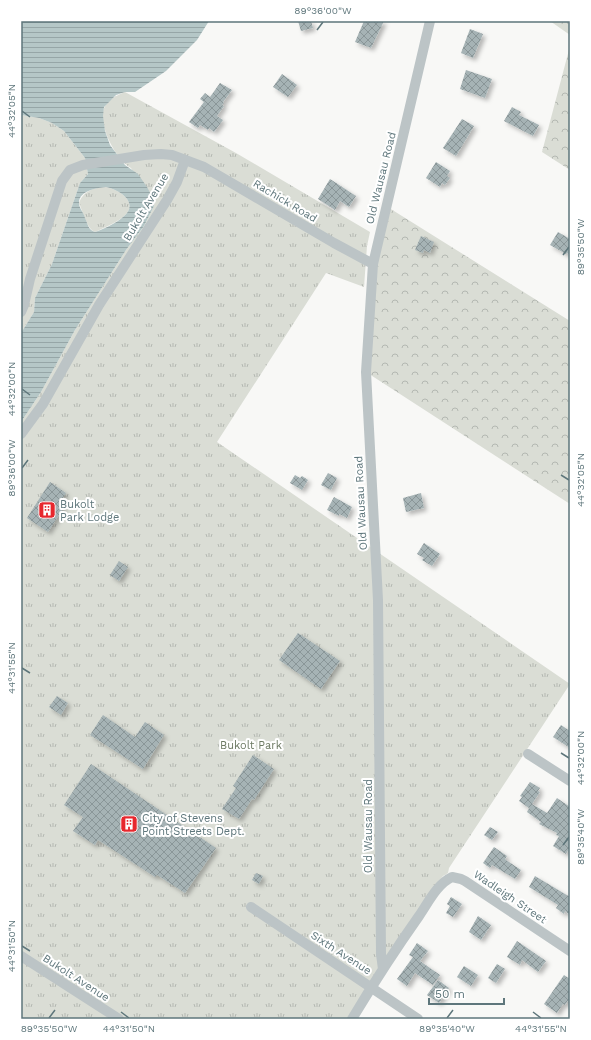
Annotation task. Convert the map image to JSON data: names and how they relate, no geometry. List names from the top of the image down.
{
  "streets": {
    "street": [
      "Old Wausau Road",
      "Rachick Road",
      "Bukolt Avenue",
      "Wadleigh Street",
      "Sixth Avenue"
    ]
  },
  "crossings": [
    ["Old Wausau Road", "Rachick Road"],
    ["Old Wausau Road", "Wadleigh Street"],
    ["Rachick Road", "Bukolt Avenue"]
  ],
  "parks": ["Bukolt Park"],
  "places": {
    "building": ["Bukolt Park Lodge", "City of Stevens Point Streets Dept."]
  },
  "scale_bar": "50 m",
  "coordinates": [
    "89°36'00\"W",
    "44°32'05\"N",
    "89°35'50\"W",
    "44°32'00\"N",
    "44°31'55\"N",
    "89°35'40\"W",
    "44°31'50\"N"
  ]
}
